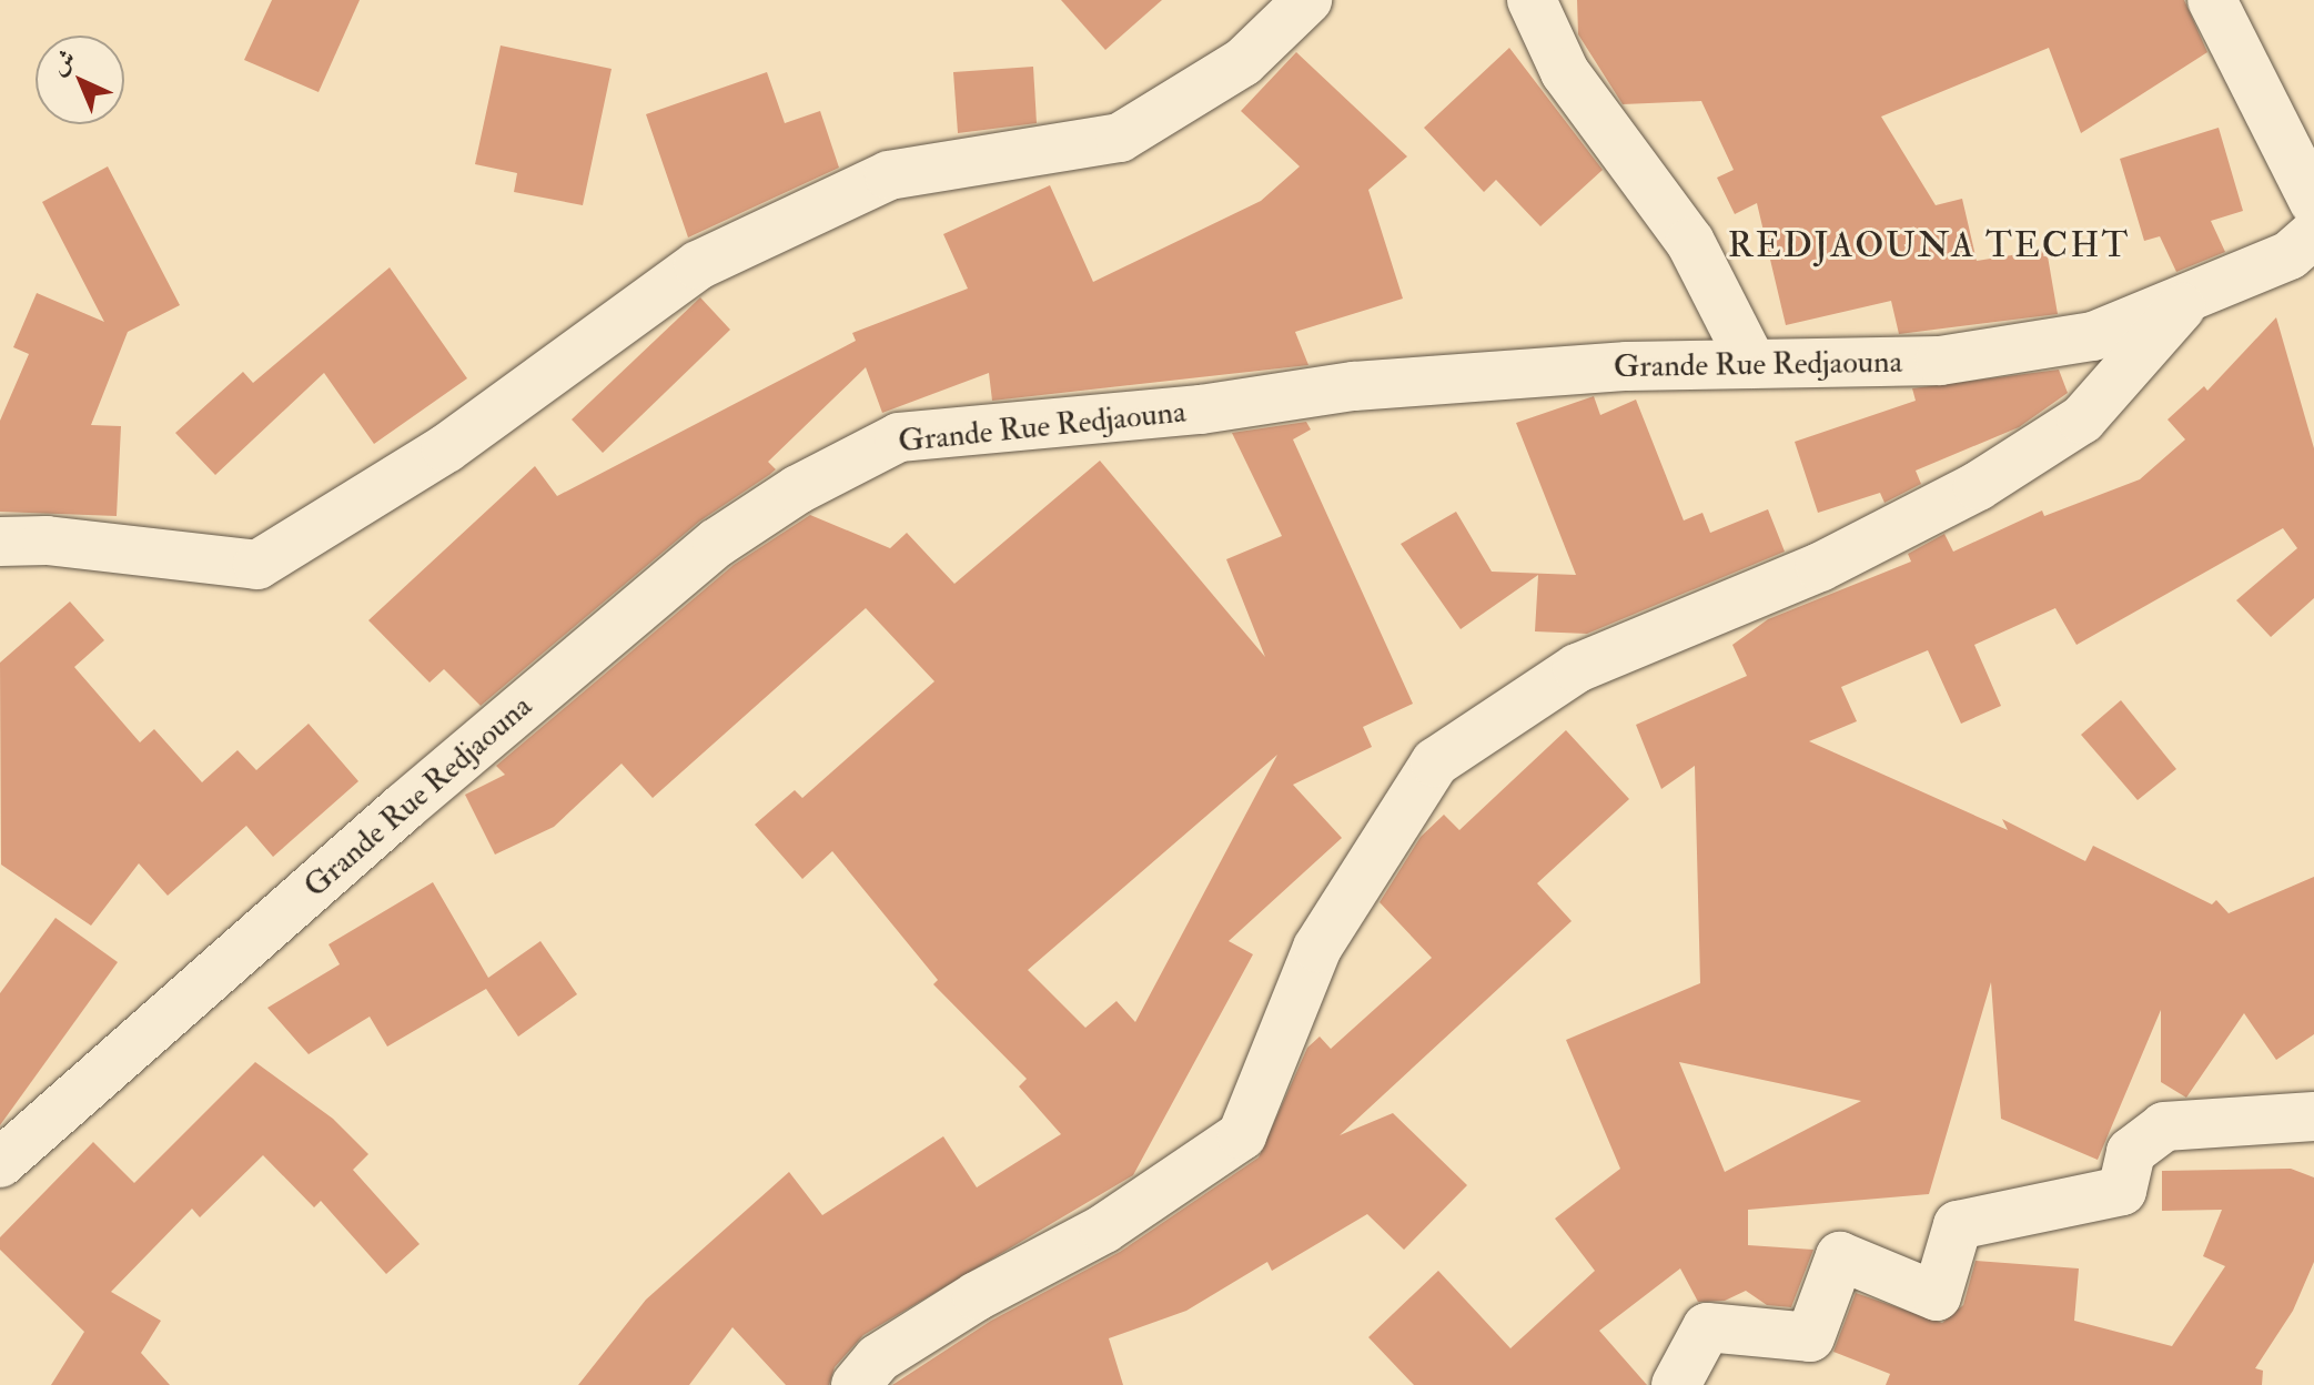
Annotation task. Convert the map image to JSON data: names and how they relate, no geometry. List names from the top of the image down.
{
  "streets": {
    "street": ["Grande Rue Redjaouna"]
  },
  "districts": ["REDJAOUNA TECHT"],
  "north": "top left"
}
